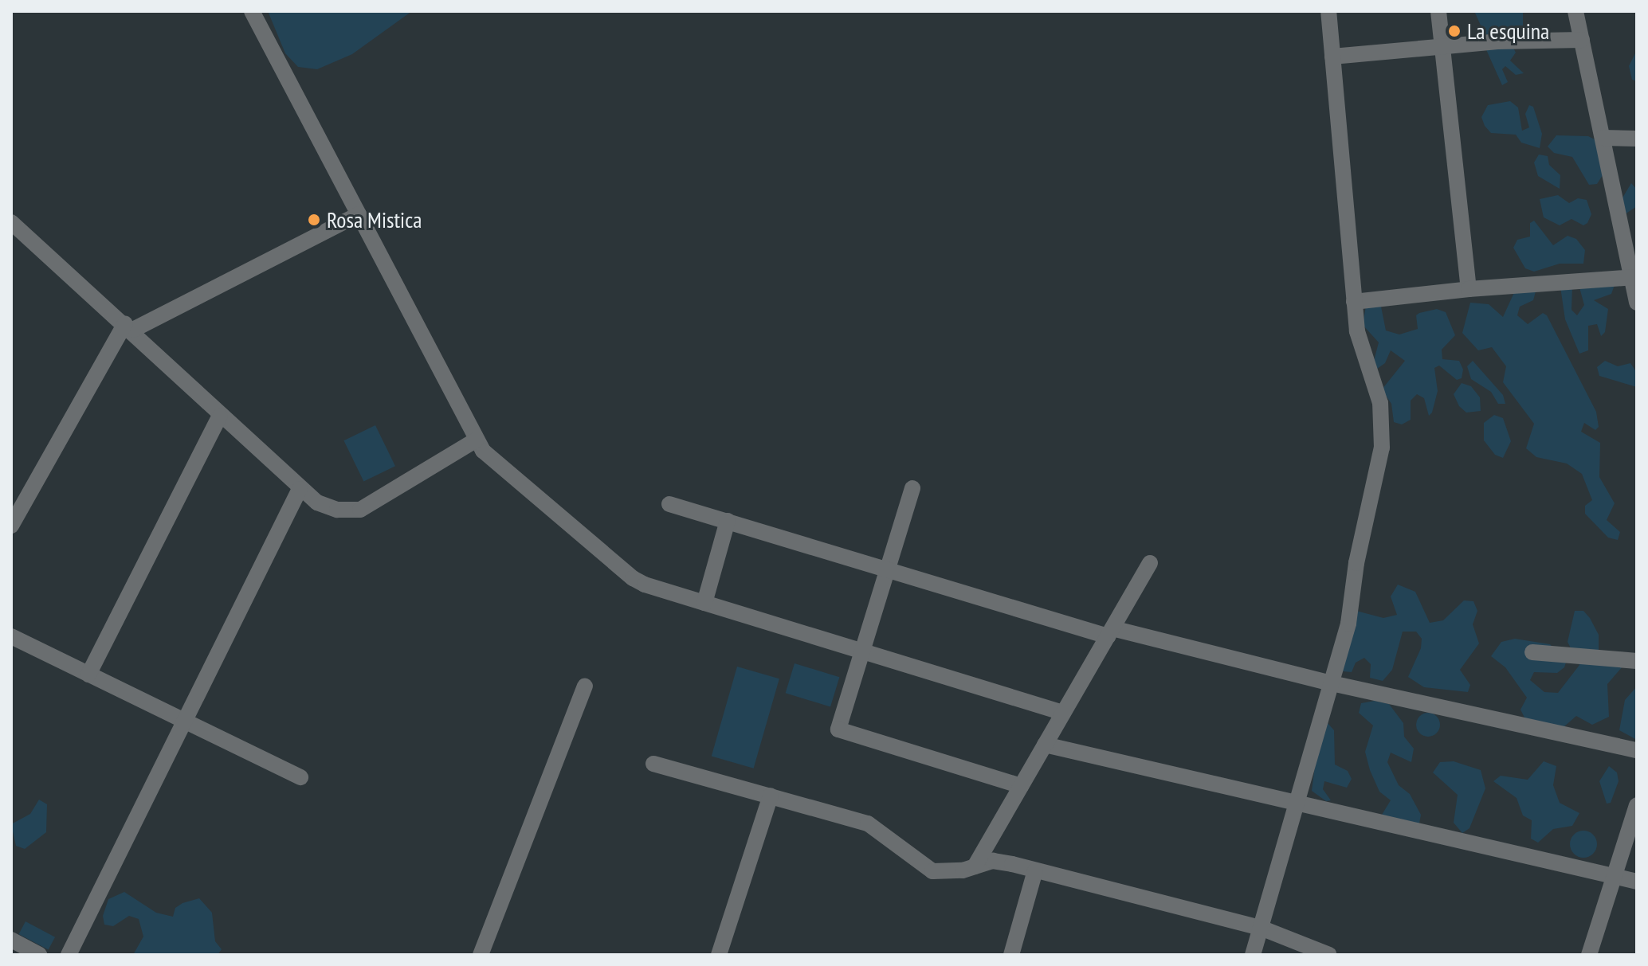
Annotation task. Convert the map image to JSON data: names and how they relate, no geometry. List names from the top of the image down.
{
  "places": ["La esquina", "Rosa Mistica"]
}
